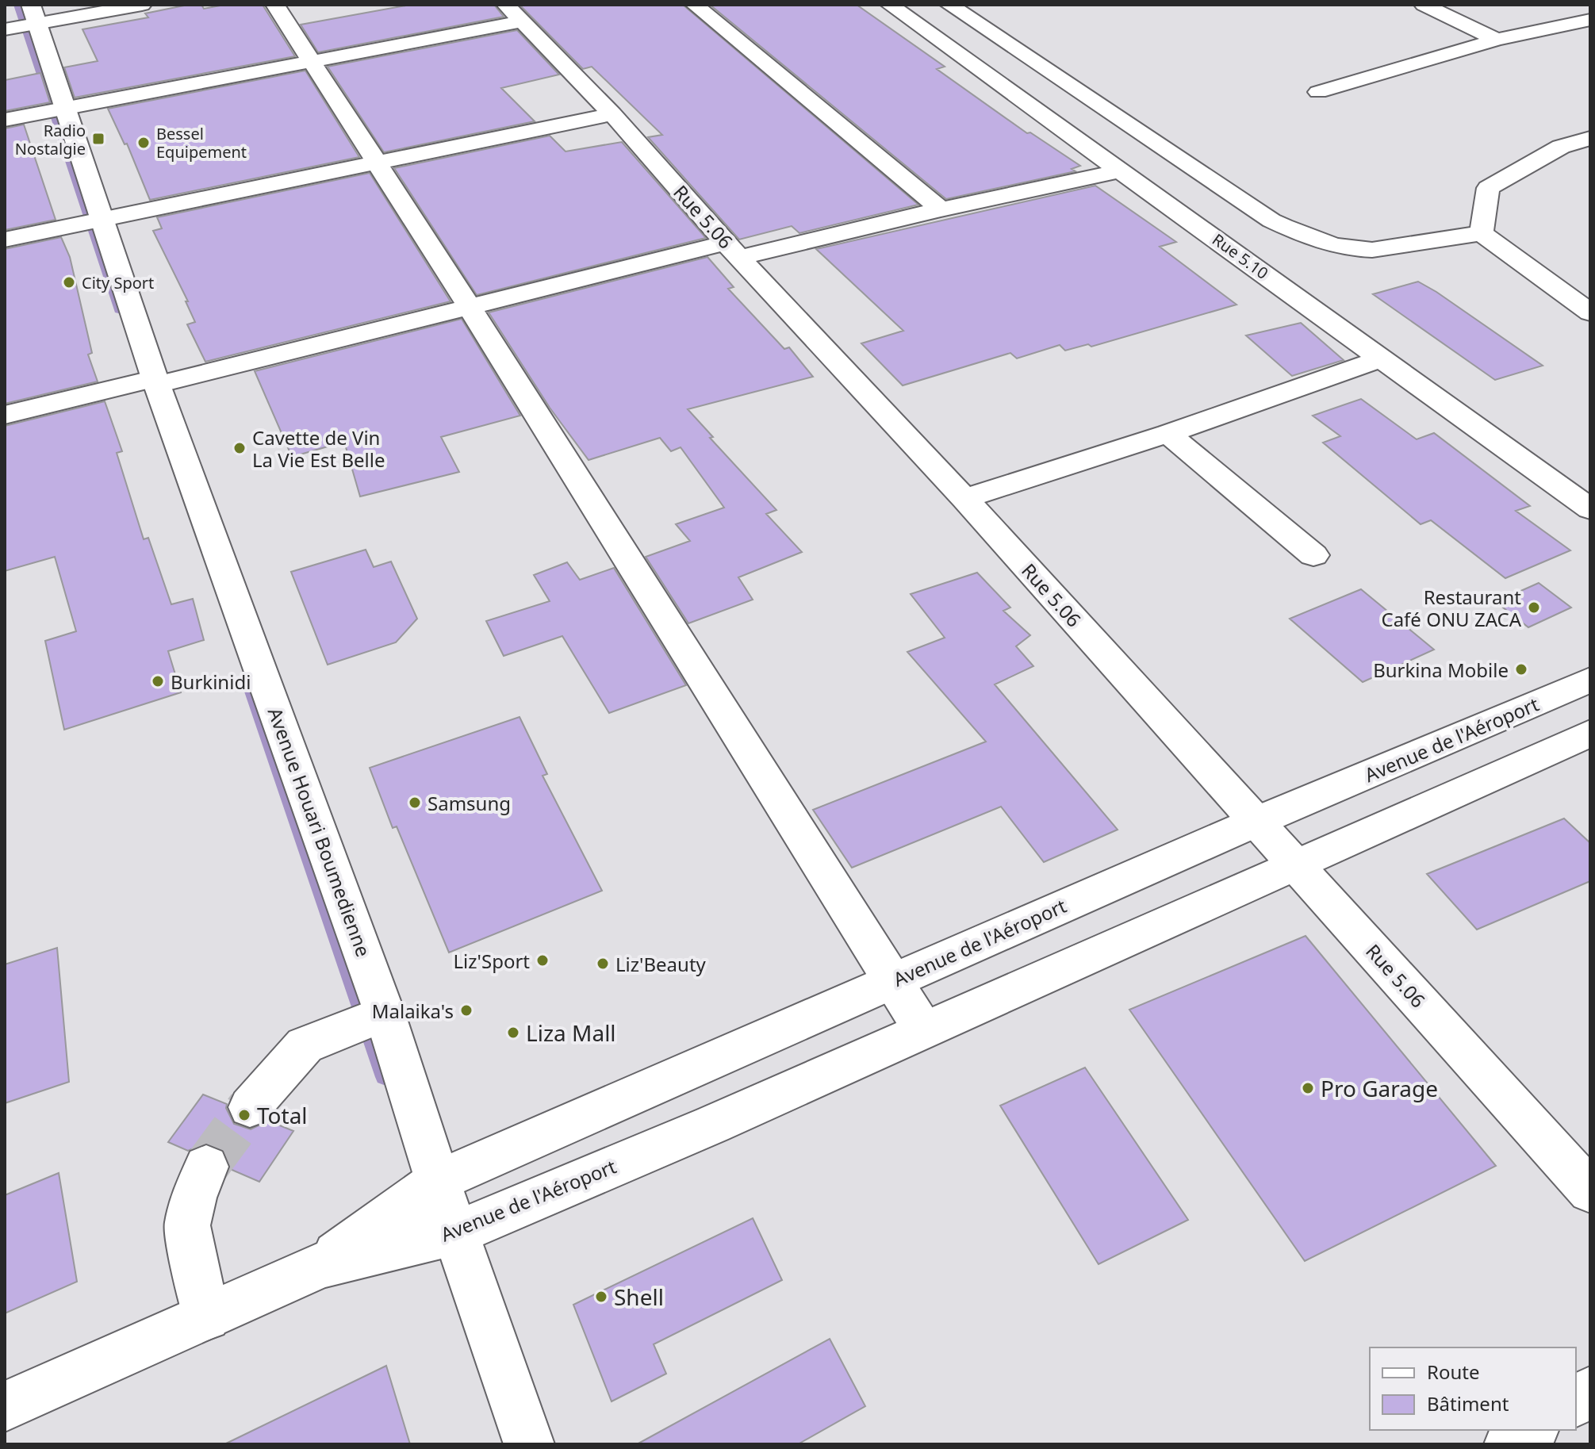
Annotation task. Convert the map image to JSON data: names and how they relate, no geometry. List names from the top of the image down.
{
  "streets": {
    "street": [
      "Rue 5.06",
      "Rue 5.10",
      "Avenue de l'Aéroport",
      "Avenue Houari Boumedienne"
    ]
  },
  "crossings": [
    ["Rue 5.06", "Avenue de l'Aéroport"],
    ["Avenue de l'Aéroport", "Avenue Houari Boumedienne"]
  ],
  "places": {
    "transit": ["Radio Nostalgie"],
    "other": [
      "Bessel Equipement",
      "City Sport",
      "Cavette de Vin La Vie Est Belle",
      "Restaurant Café ONU ZACA",
      "Burkina Mobile",
      "Burkinidi",
      "Samsung",
      "Liz'Sport",
      "Liz'Beauty",
      "Malaika's",
      "Liza Mall",
      "Pro Garage",
      "Total",
      "Shell"
    ]
  },
  "legend": ["Route", "Bâtiment"]
}
